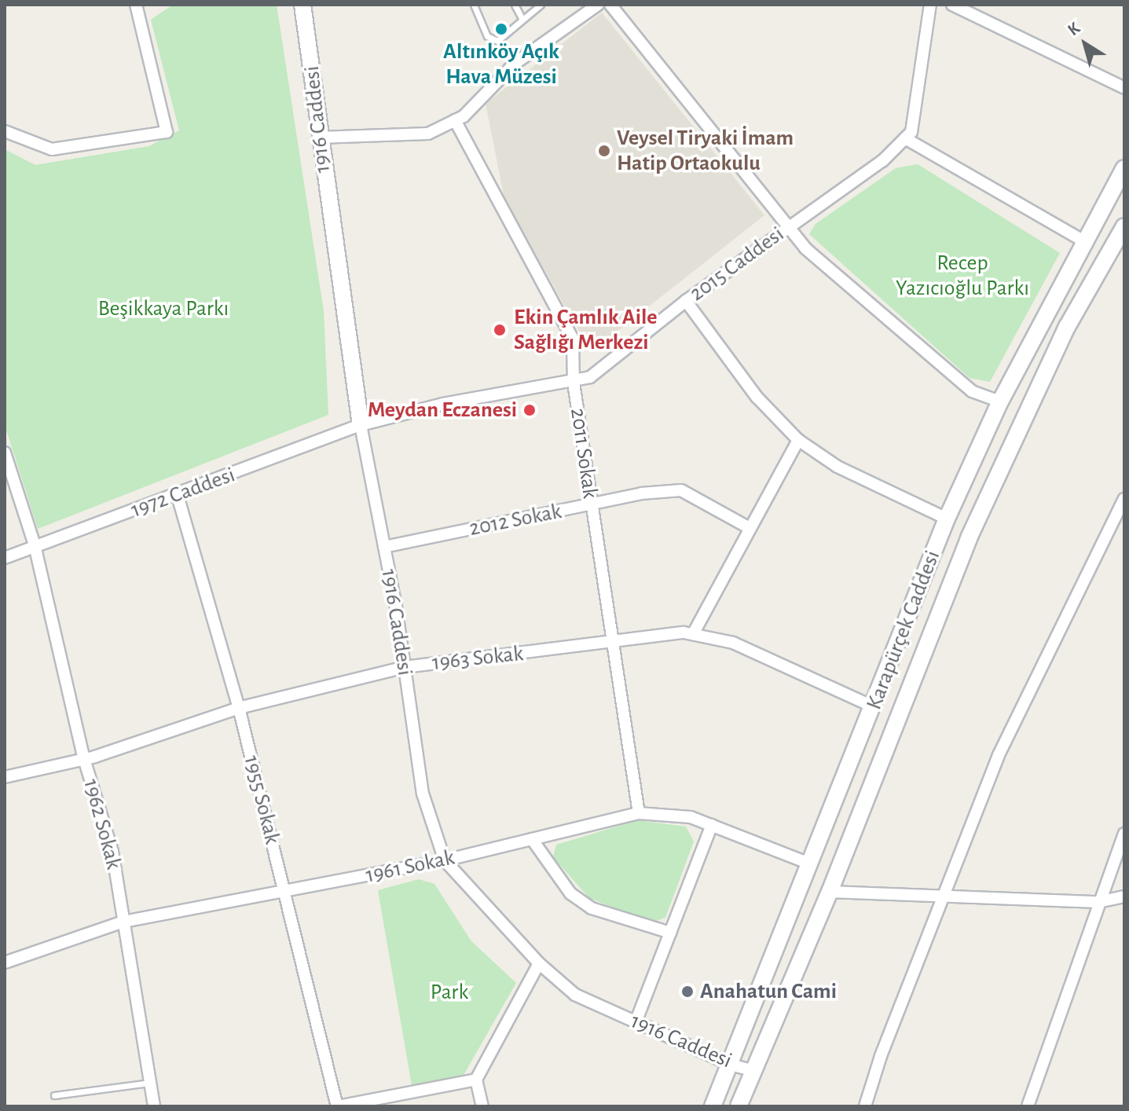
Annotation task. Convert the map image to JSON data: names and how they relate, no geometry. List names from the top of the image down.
{
  "streets": {
    "main road": ["1916 Caddesi", "Karapürçek Caddesi"],
    "street": [
      "2015 Caddesi",
      "2011 Sokak",
      "1972 Caddesi",
      "2012 Sokak",
      "1963 Sokak",
      "1955 Sokak",
      "1962 Sokak",
      "1961 Sokak"
    ]
  },
  "crossings": [
    ["1916 Caddesi", "2015 Caddesi"],
    ["1916 Caddesi", "1972 Caddesi"],
    ["1916 Caddesi", "2012 Sokak"],
    ["1916 Caddesi", "Karapürçek Caddesi"],
    ["1916 Caddesi", "1963 Sokak"],
    ["1916 Caddesi", "1961 Sokak"],
    ["2015 Caddesi", "2011 Sokak"],
    ["2015 Caddesi", "1972 Caddesi"],
    ["2011 Sokak", "2012 Sokak"],
    ["2011 Sokak", "1963 Sokak"],
    ["2011 Sokak", "1961 Sokak"],
    ["1972 Caddesi", "1955 Sokak"],
    ["1972 Caddesi", "1962 Sokak"],
    ["Karapürçek Caddesi", "1963 Sokak"],
    ["Karapürçek Caddesi", "1961 Sokak"],
    ["1963 Sokak", "1955 Sokak"],
    ["1963 Sokak", "1962 Sokak"],
    ["1955 Sokak", "1961 Sokak"],
    ["1962 Sokak", "1961 Sokak"]
  ],
  "parks": ["Recep Yazıcıoğlu Parkı", "Beşikkaya Parkı", "Park"],
  "places": [
    "Altınköy Açık Hava Müzesi",
    "Veysel Tiryaki İmam Hatip Ortaokulu",
    "Ekin Çamlık Aile Sağlığı Merkezi",
    "Meydan Eczanesi",
    "Anahatun Cami"
  ],
  "north": "top left"
}
